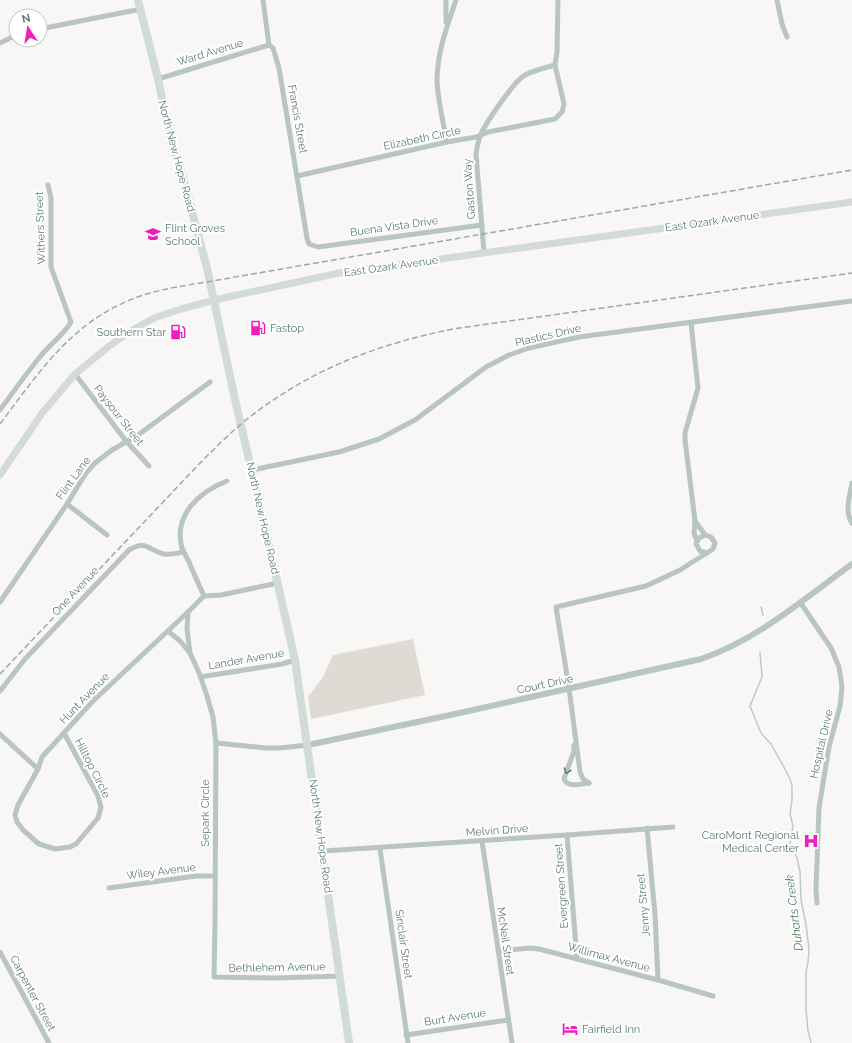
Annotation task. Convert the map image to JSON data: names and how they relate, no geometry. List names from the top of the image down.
{
  "streets": {
    "main road": ["North New Hope Road", "East Ozark Avenue"],
    "street": [
      "Ward Avenue",
      "Francis Street",
      "Elizabeth Circle",
      "Gaston Way",
      "Buena Vista Drive",
      "Withers Street",
      "Plastics Drive",
      "Paysour Street",
      "Flint Lane",
      "One Avenue",
      "Lander Avenue",
      "Court Drive",
      "Hunt Avenue",
      "Hospital Drive",
      "Hilltop Circle",
      "Separk Circle",
      "Melvin Drive",
      "Wiley Avenue",
      "Evergreen Street",
      "Jenny Street",
      "McNeil Street",
      "Sinclair Street",
      "Willimax Avenue",
      "Bethlehem Avenue",
      "Carpenter Street",
      "Burt Avenue"
    ]
  },
  "crossings": [
    ["Ward Avenue", "Francis Street"],
    ["Ward Avenue", "North New Hope Road"],
    ["Francis Street", "Elizabeth Circle"],
    ["Francis Street", "Buena Vista Drive"],
    ["Elizabeth Circle", "Gaston Way"],
    ["North New Hope Road", "East Ozark Avenue"],
    ["North New Hope Road", "Plastics Drive"],
    ["North New Hope Road", "Lander Avenue"],
    ["North New Hope Road", "Court Drive"],
    ["North New Hope Road", "Melvin Drive"],
    ["North New Hope Road", "Bethlehem Avenue"],
    ["Gaston Way", "East Ozark Avenue"],
    ["Gaston Way", "Buena Vista Drive"],
    ["East Ozark Avenue", "Paysour Street"],
    ["Paysour Street", "Flint Lane"],
    ["Lander Avenue", "Separk Circle"],
    ["Court Drive", "Hospital Drive"],
    ["Court Drive", "Separk Circle"],
    ["Hunt Avenue", "Hilltop Circle"],
    ["Hunt Avenue", "Separk Circle"],
    ["Separk Circle", "Wiley Avenue"],
    ["Separk Circle", "Bethlehem Avenue"],
    ["Melvin Drive", "Evergreen Street"],
    ["Melvin Drive", "Jenny Street"],
    ["Melvin Drive", "McNeil Street"],
    ["Melvin Drive", "Sinclair Street"],
    ["Evergreen Street", "Willimax Avenue"],
    ["Jenny Street", "Willimax Avenue"],
    ["McNeil Street", "Willimax Avenue"],
    ["McNeil Street", "Burt Avenue"],
    ["Sinclair Street", "Burt Avenue"]
  ],
  "water": ["Duharts Creek"],
  "places": {
    "school or university": ["Flint Groves School"],
    "fuel station": ["Fastop", "Southern Star"],
    "hospital": ["CaroMont Regional Medical Center"],
    "hotel": ["Fairfield Inn"]
  },
  "north": "top"
}
